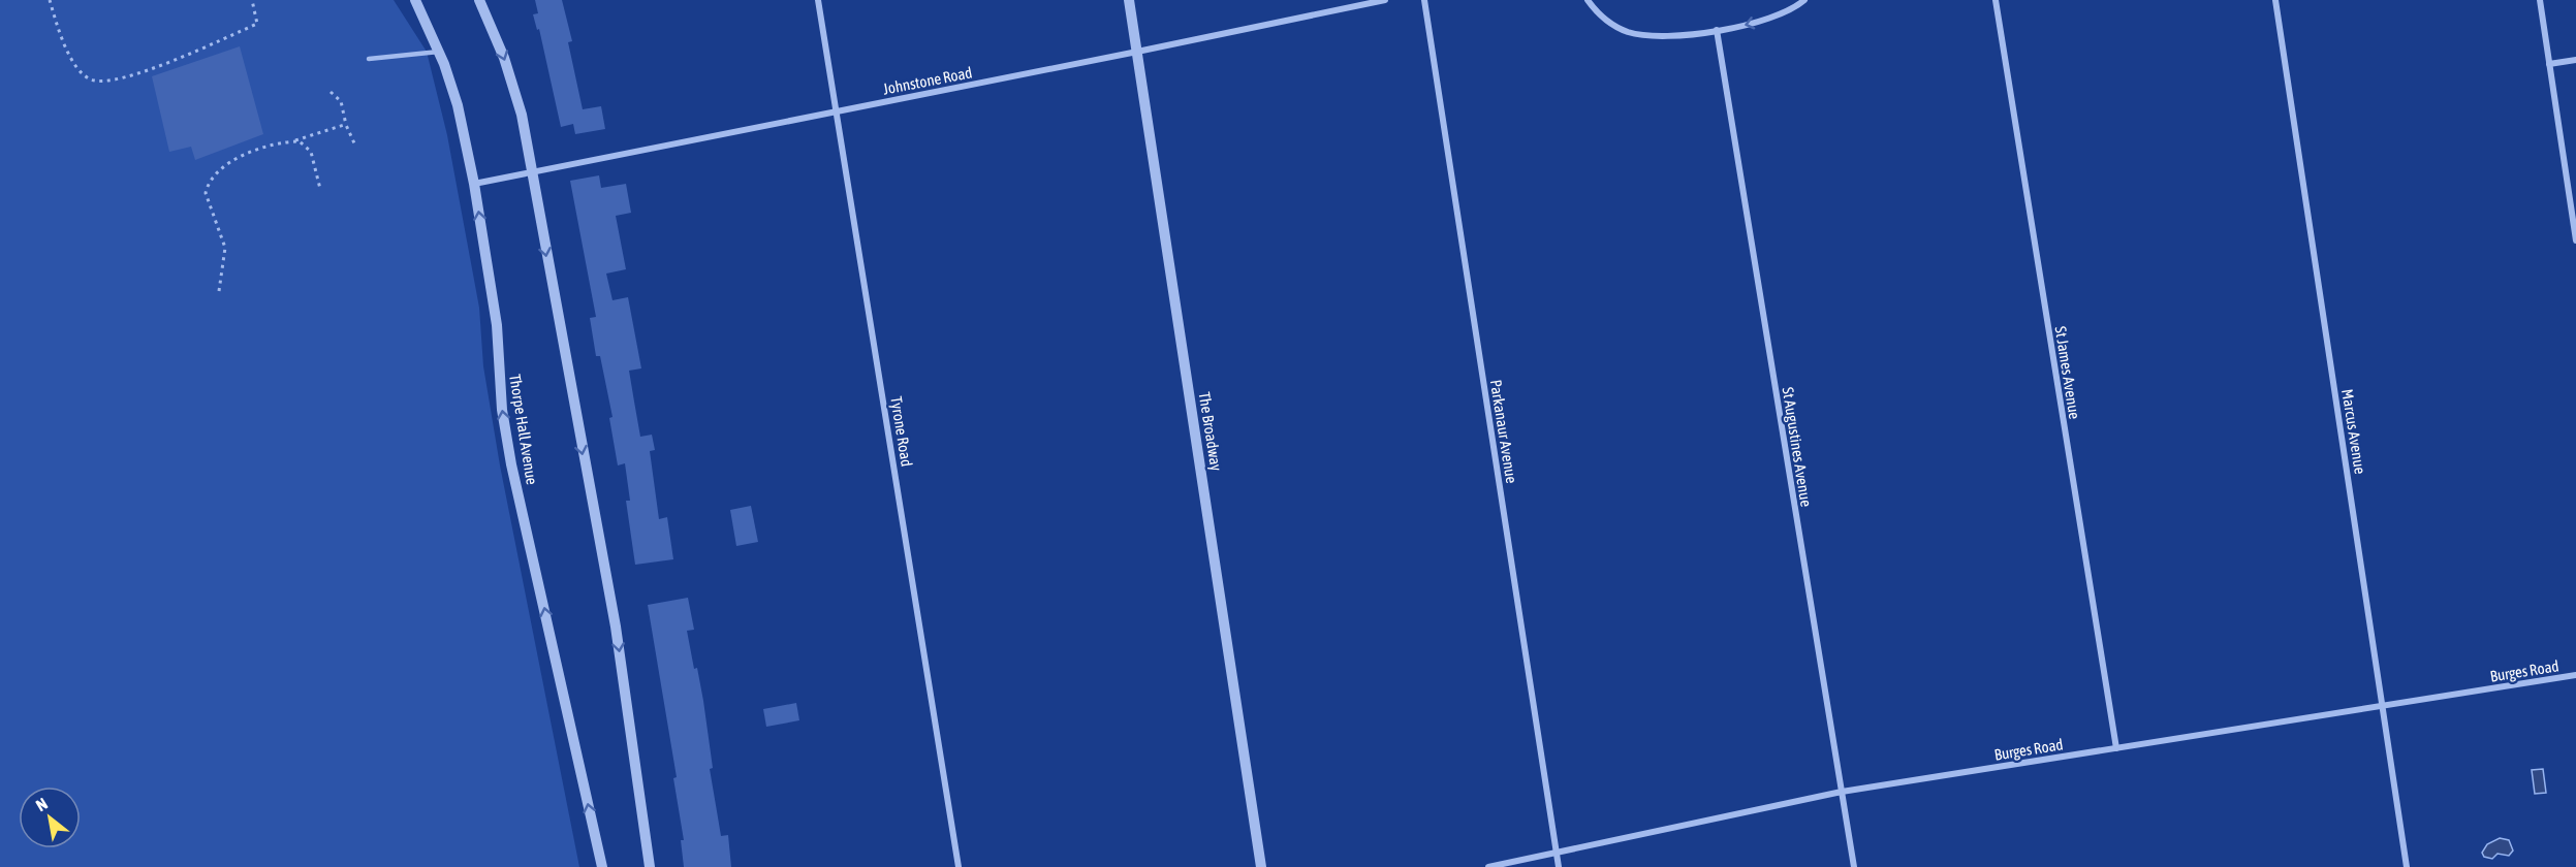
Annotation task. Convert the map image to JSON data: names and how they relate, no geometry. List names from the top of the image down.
{
  "streets": {
    "street": [
      "Johnstone Road",
      "St James Avenue",
      "Thorpe Hall Avenue",
      "Tyrone Road",
      "The Broadway",
      "Parkanaur Avenue",
      "Marcus Avenue",
      "St Augustines Avenue",
      "Burges Road"
    ]
  },
  "crossings": [
    ["Johnstone Road", "Thorpe Hall Avenue"],
    ["Johnstone Road", "Tyrone Road"],
    ["Johnstone Road", "The Broadway"],
    ["St James Avenue", "Burges Road"],
    ["Parkanaur Avenue", "Burges Road"],
    ["Marcus Avenue", "Burges Road"],
    ["St Augustines Avenue", "Burges Road"]
  ],
  "north": "top left"
}
